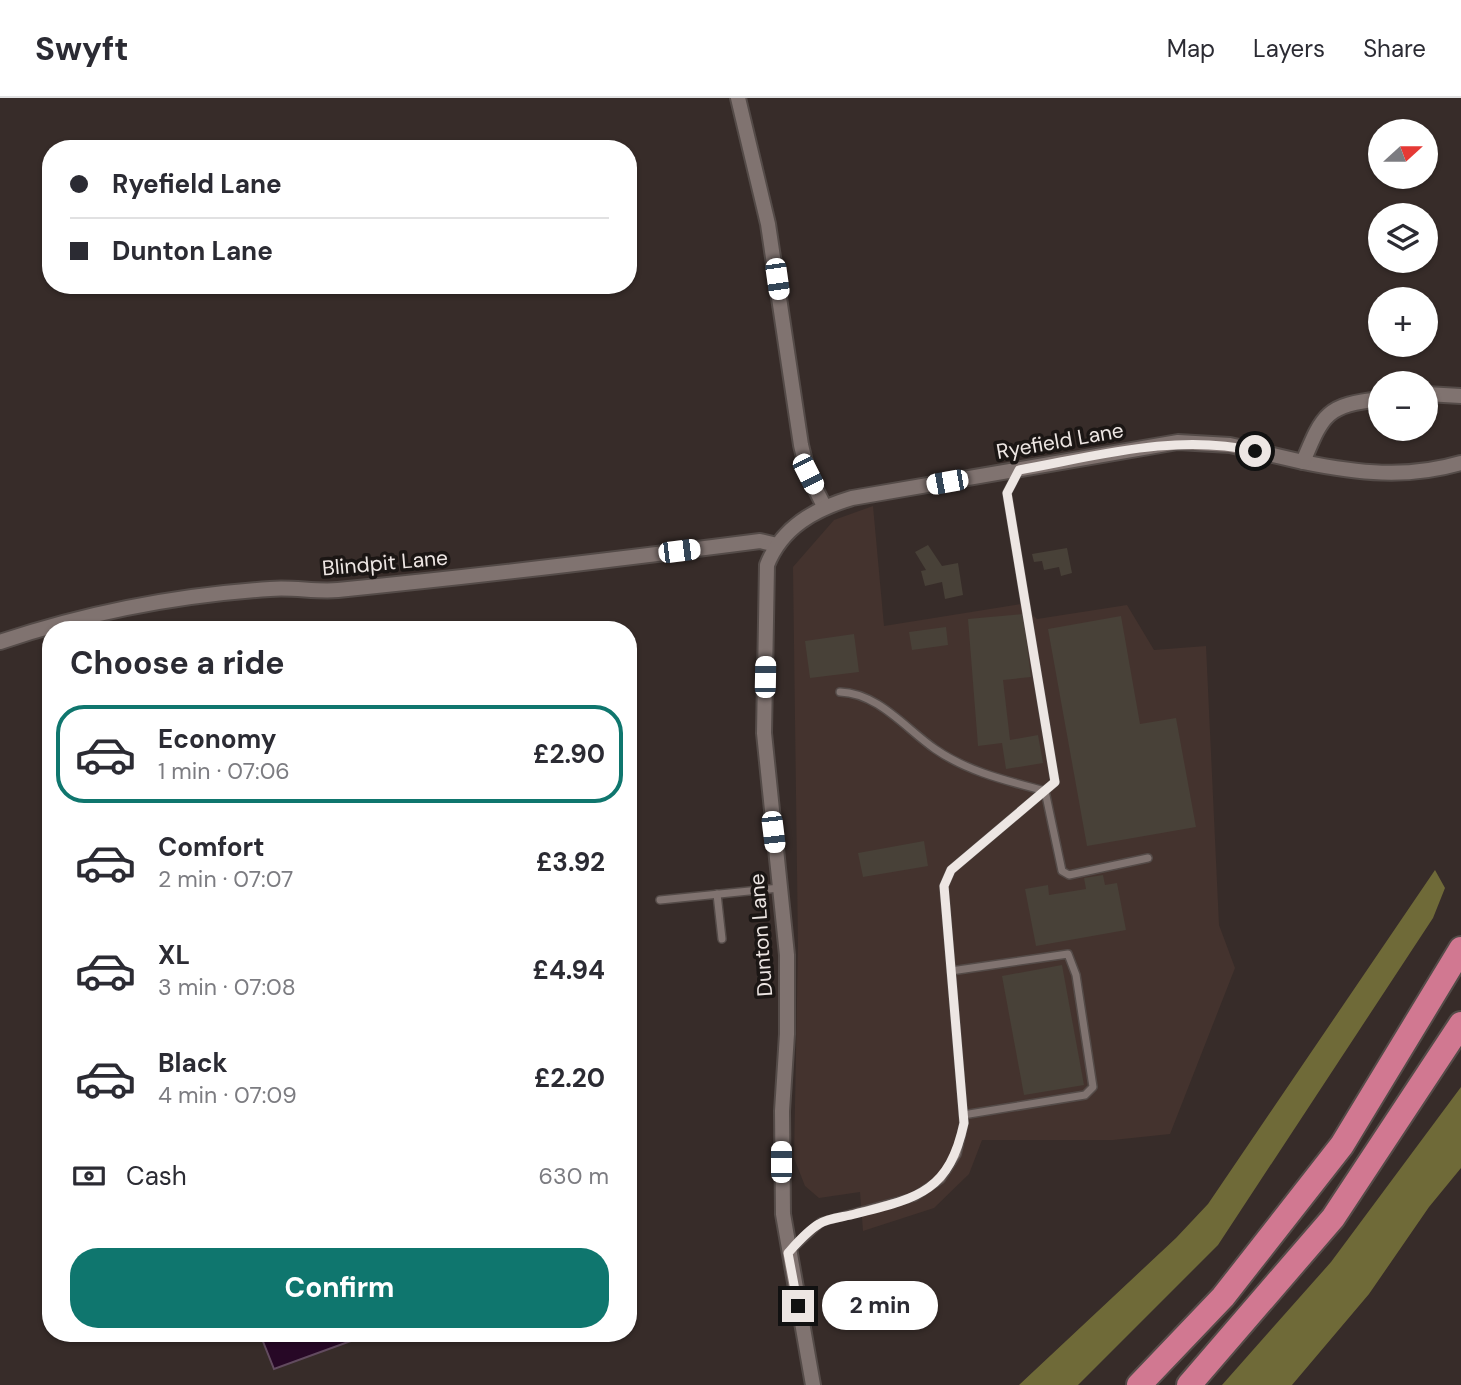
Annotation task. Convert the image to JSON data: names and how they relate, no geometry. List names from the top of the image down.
{
  "streets": {
    "street": ["Ryefield Lane", "Blindpit Lane", "Dunton Lane"]
  },
  "crossings": [
    ["Ryefield Lane", "Dunton Lane"],
    ["Blindpit Lane", "Dunton Lane"]
  ],
  "north": "right",
  "page": {
    "header": "Swyft",
    "nav": ["Map", "Layers", "Share"],
    "map_buttons": ["+", "−"],
    "banner": ["Ryefield Lane", "Dunton Lane"],
    "heading": "Choose a ride",
    "list": [
      {
        "name": "Economy",
        "note": "1 min · 07:06",
        "value": "£2.90"
      },
      {
        "name": "Comfort",
        "note": "2 min · 07:07",
        "value": "£3.92"
      },
      {
        "name": "XL",
        "note": "3 min · 07:08",
        "value": "£4.94"
      },
      {
        "name": "Black",
        "note": "4 min · 07:09",
        "value": "£2.20"
      }
    ],
    "pay": ["Cash", "630 m"],
    "buttons": "Confirm",
    "bubble": "2 min"
  }
}
